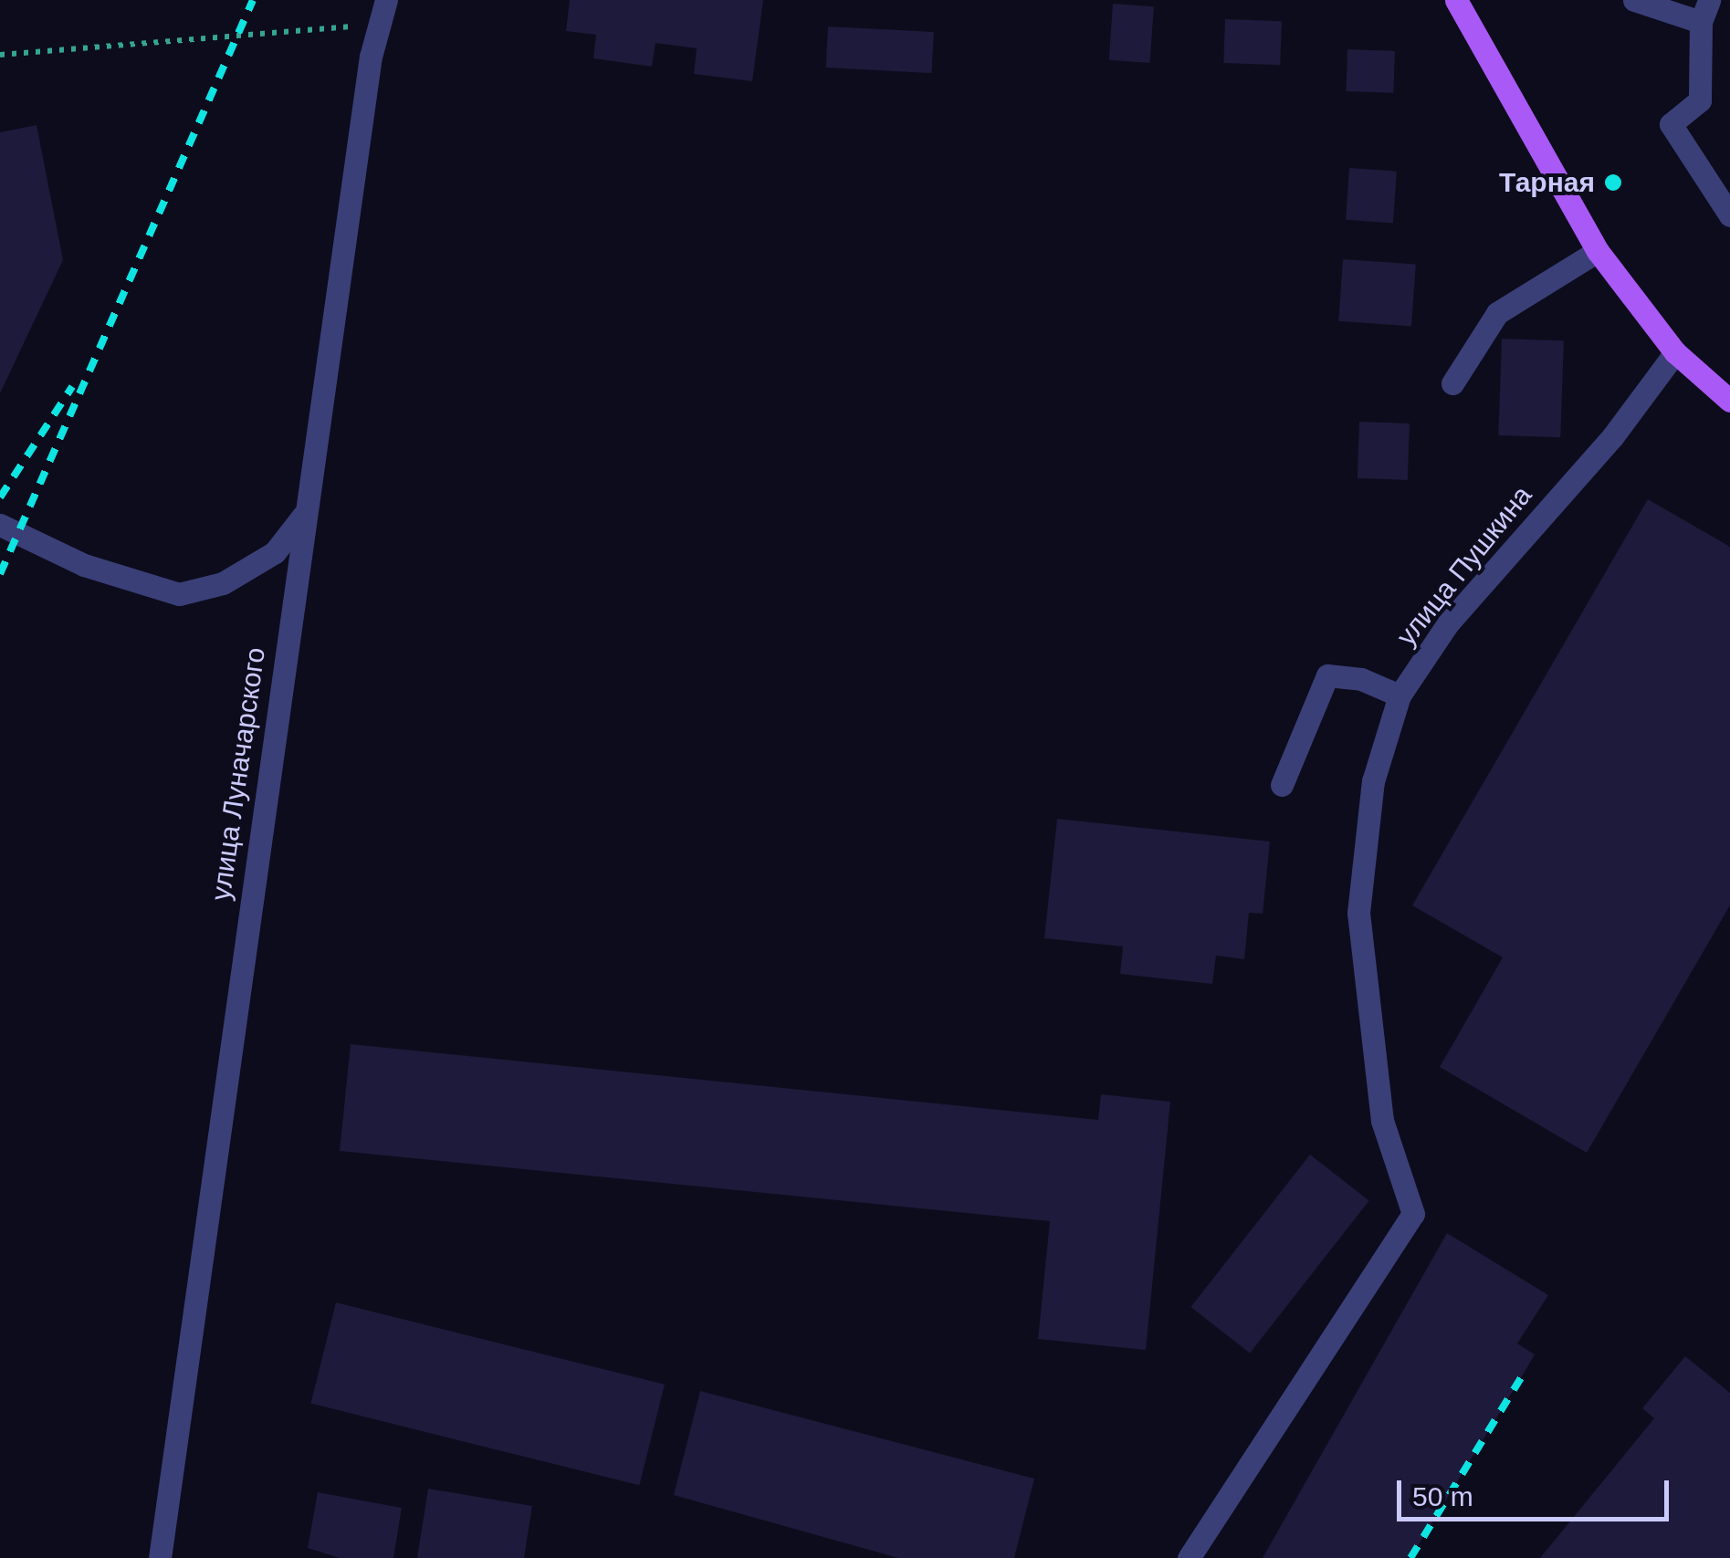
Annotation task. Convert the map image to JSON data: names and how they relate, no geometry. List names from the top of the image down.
{
  "streets": {
    "street": ["улица Пушкина", "улица Луначарского"]
  },
  "places": ["Тарная"],
  "scale_bar": "50 m"
}
